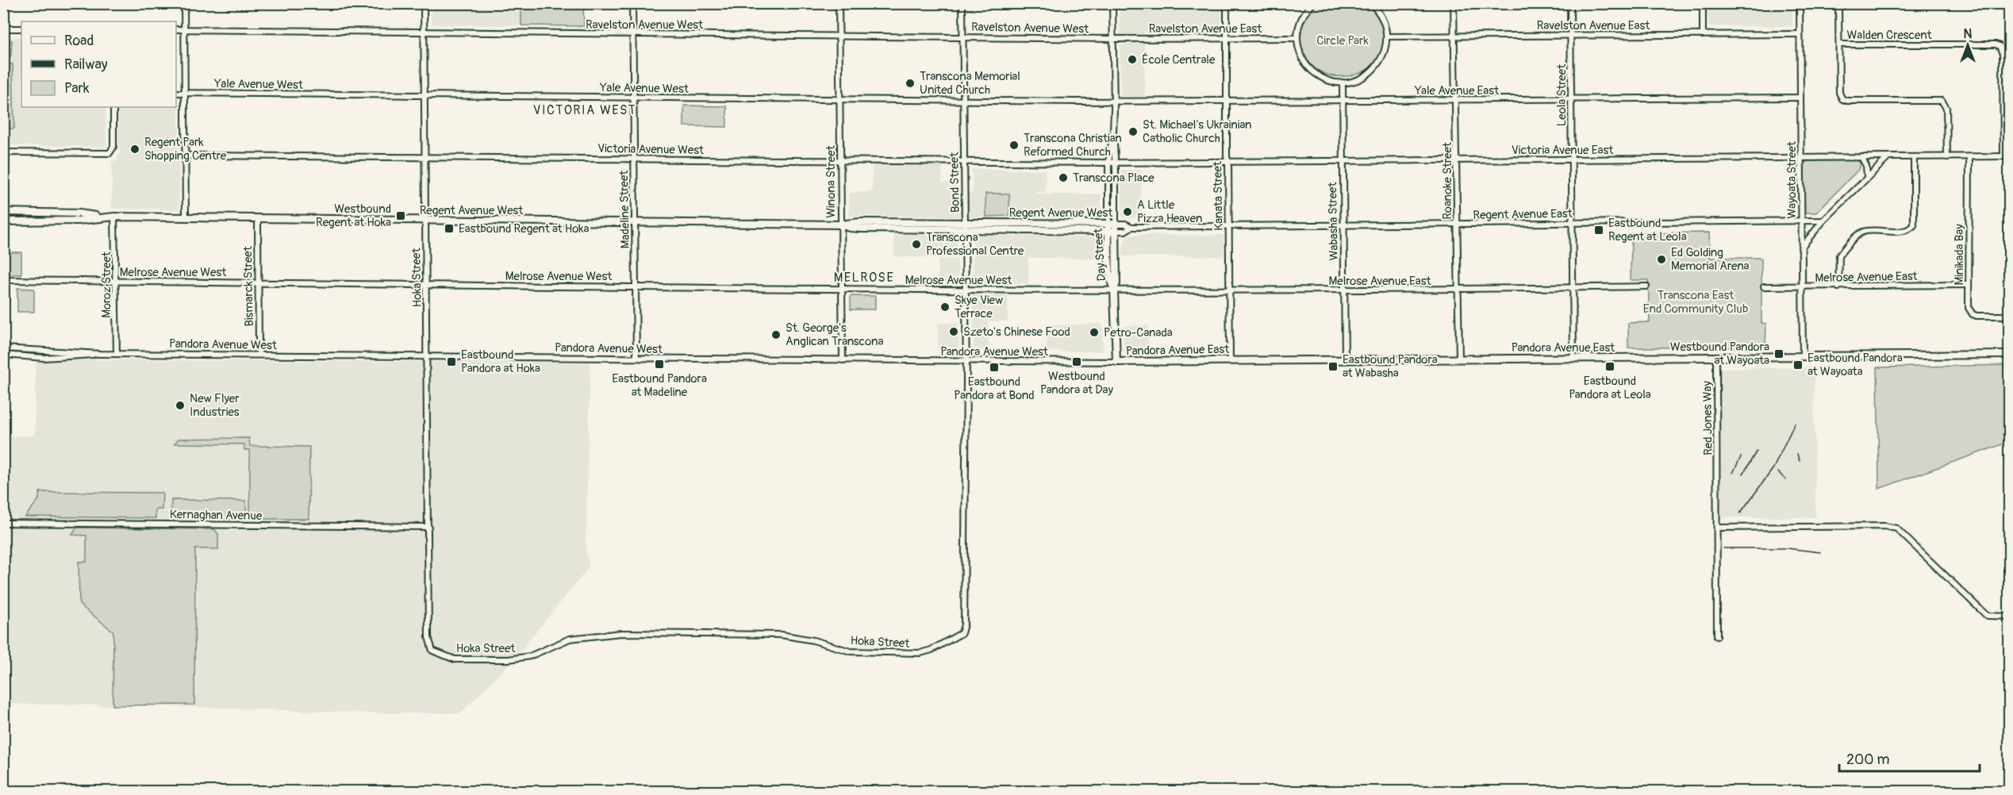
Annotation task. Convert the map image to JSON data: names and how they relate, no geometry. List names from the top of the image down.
{
  "streets": {
    "main road": ["Regent Avenue West", "Day Street", "Pandora Avenue East"],
    "street": [
      "Ravelston Avenue West",
      "Ravelston Avenue East",
      "Walden Crescent",
      "Yale Avenue West",
      "Yale Avenue East",
      "Leola Street",
      "Victoria Avenue West",
      "Victoria Avenue East",
      "Wayoata Street",
      "Roanoke Street",
      "Winona Street",
      "Bond Street",
      "Kanata Street",
      "Madeline Street",
      "Regent Avenue East",
      "Wabasha Street",
      "Minikada Bay",
      "Melrose Avenue West",
      "Melrose Avenue East",
      "Hoka Street",
      "Moroz Street",
      "Bismarck Street",
      "Pandora Avenue West",
      "Red Jones Way",
      "Kernaghan Avenue"
    ]
  },
  "crossings": [
    ["Ravelston Avenue West", "Ravelston Avenue East"],
    ["Ravelston Avenue West", "Winona Street"],
    ["Ravelston Avenue West", "Bond Street"],
    ["Ravelston Avenue West", "Madeline Street"],
    ["Ravelston Avenue West", "Day Street"],
    ["Ravelston Avenue West", "Hoka Street"],
    ["Ravelston Avenue East", "Leola Street"],
    ["Ravelston Avenue East", "Wayoata Street"],
    ["Ravelston Avenue East", "Roanoke Street"],
    ["Ravelston Avenue East", "Kanata Street"],
    ["Ravelston Avenue East", "Day Street"],
    ["Walden Crescent", "Victoria Avenue East"],
    ["Yale Avenue West", "Yale Avenue East"],
    ["Yale Avenue West", "Winona Street"],
    ["Yale Avenue West", "Bond Street"],
    ["Yale Avenue West", "Madeline Street"],
    ["Yale Avenue West", "Day Street"],
    ["Yale Avenue West", "Hoka Street"],
    ["Yale Avenue East", "Leola Street"],
    ["Yale Avenue East", "Wayoata Street"],
    ["Yale Avenue East", "Roanoke Street"],
    ["Yale Avenue East", "Kanata Street"],
    ["Yale Avenue East", "Wabasha Street"],
    ["Yale Avenue East", "Day Street"],
    ["Leola Street", "Victoria Avenue East"],
    ["Leola Street", "Regent Avenue East"],
    ["Leola Street", "Melrose Avenue East"],
    ["Leola Street", "Pandora Avenue East"],
    ["Victoria Avenue West", "Victoria Avenue East"],
    ["Victoria Avenue West", "Winona Street"],
    ["Victoria Avenue West", "Bond Street"],
    ["Victoria Avenue West", "Madeline Street"],
    ["Victoria Avenue West", "Day Street"],
    ["Victoria Avenue West", "Hoka Street"],
    ["Victoria Avenue East", "Wayoata Street"],
    ["Victoria Avenue East", "Roanoke Street"],
    ["Victoria Avenue East", "Kanata Street"],
    ["Victoria Avenue East", "Wabasha Street"],
    ["Victoria Avenue East", "Day Street"],
    ["Victoria Avenue East", "Minikada Bay"],
    ["Wayoata Street", "Regent Avenue East"],
    ["Wayoata Street", "Melrose Avenue East"],
    ["Wayoata Street", "Pandora Avenue East"],
    ["Roanoke Street", "Regent Avenue East"],
    ["Roanoke Street", "Melrose Avenue East"],
    ["Roanoke Street", "Pandora Avenue East"],
    ["Winona Street", "Regent Avenue West"],
    ["Winona Street", "Melrose Avenue West"],
    ["Winona Street", "Pandora Avenue West"],
    ["Bond Street", "Regent Avenue West"],
    ["Bond Street", "Melrose Avenue West"],
    ["Bond Street", "Hoka Street"],
    ["Bond Street", "Pandora Avenue West"],
    ["Kanata Street", "Regent Avenue East"],
    ["Kanata Street", "Melrose Avenue East"],
    ["Kanata Street", "Pandora Avenue East"],
    ["Madeline Street", "Regent Avenue West"],
    ["Madeline Street", "Melrose Avenue West"],
    ["Madeline Street", "Pandora Avenue West"],
    ["Regent Avenue West", "Regent Avenue East"],
    ["Regent Avenue West", "Day Street"],
    ["Regent Avenue West", "Hoka Street"],
    ["Regent Avenue West", "Moroz Street"],
    ["Regent Avenue West", "Bismarck Street"],
    ["Regent Avenue East", "Wabasha Street"],
    ["Wabasha Street", "Melrose Avenue East"],
    ["Wabasha Street", "Pandora Avenue East"],
    ["Day Street", "Melrose Avenue West"],
    ["Day Street", "Melrose Avenue East"],
    ["Day Street", "Pandora Avenue West"],
    ["Day Street", "Pandora Avenue East"],
    ["Minikada Bay", "Melrose Avenue East"],
    ["Melrose Avenue West", "Melrose Avenue East"],
    ["Melrose Avenue West", "Hoka Street"],
    ["Melrose Avenue West", "Moroz Street"],
    ["Melrose Avenue West", "Bismarck Street"],
    ["Hoka Street", "Pandora Avenue West"],
    ["Hoka Street", "Kernaghan Avenue"],
    ["Moroz Street", "Pandora Avenue West"],
    ["Bismarck Street", "Pandora Avenue West"],
    ["Pandora Avenue West", "Pandora Avenue East"],
    ["Pandora Avenue East", "Red Jones Way"]
  ],
  "districts": ["VICTORIA WEST", "MELROSE"],
  "parks": ["Circle Park", "Transcona East End Community Club"],
  "places": {
    "other": [
      "École Centrale",
      "Transcona Memorial United Church",
      "St. Michael's Ukrainian Catholic Church",
      "Transcona Christian Reformed Church",
      "Regent Park Shopping Centre",
      "Transcona Place",
      "A Little Pizza Heaven",
      "Transcona Professional Centre",
      "Ed Golding Memorial Arena",
      "Skye View Terrace",
      "Szeto's Chinese Food",
      "Petro-Canada",
      "St. George's Anglican Transcona",
      "New Flyer Industries"
    ],
    "transit": [
      "Westbound Regent at Hoka",
      "Eastbound Regent at Hoka",
      "Eastbound Regent at Leola",
      "Westbound Pandora at Wayoata",
      "Eastbound Pandora at Hoka",
      "Westbound Pandora at Day",
      "Eastbound Pandora at Madeline",
      "Eastbound Pandora at Wayoata",
      "Eastbound Pandora at Wabasha",
      "Eastbound Pandora at Leola",
      "Eastbound Pandora at Bond"
    ]
  },
  "legend": ["Road", "Railway", "Park"],
  "scale_bar": "200 m",
  "north": "top"
}
